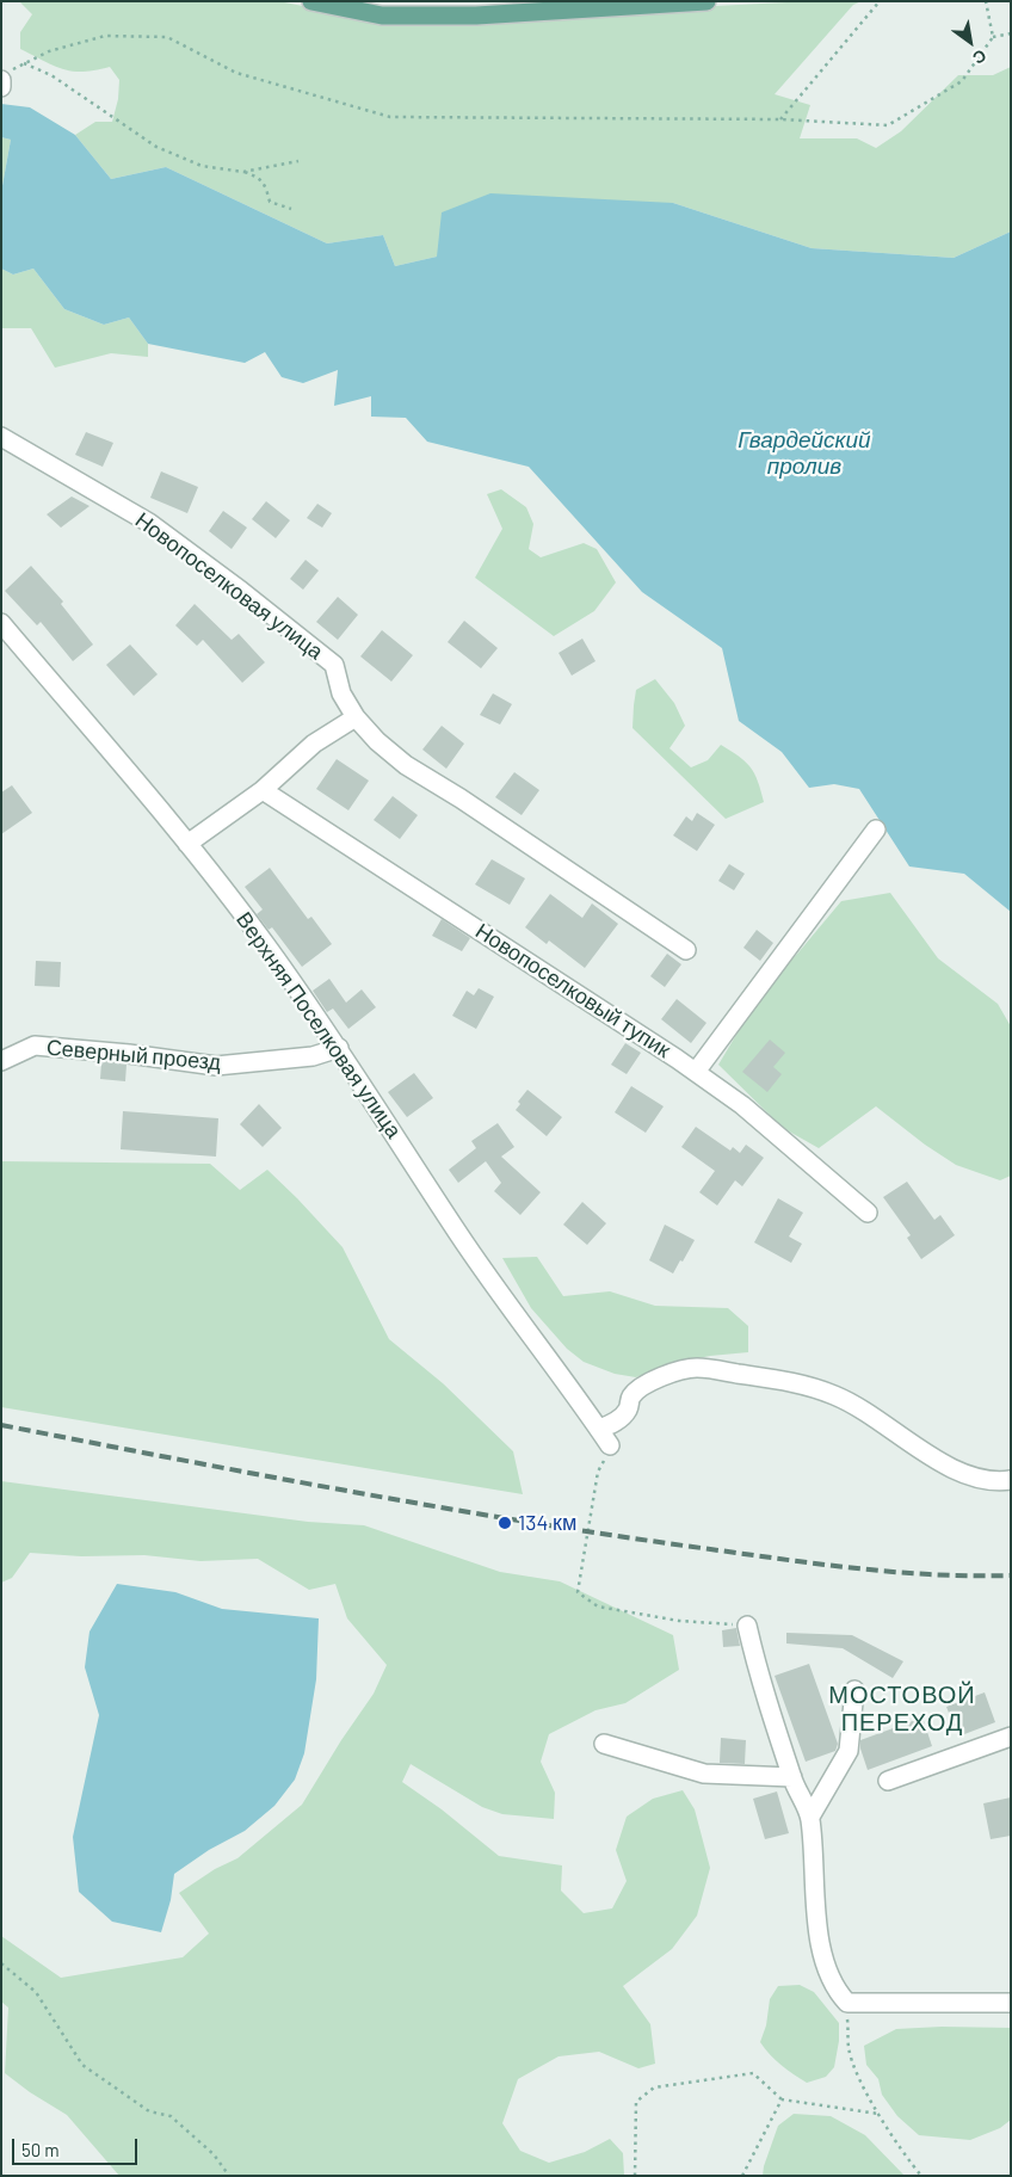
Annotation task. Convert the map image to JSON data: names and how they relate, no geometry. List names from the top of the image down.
{
  "streets": {
    "street": [
      "Новопоселковая улица",
      "Новопоселковый тупик",
      "Верхняя Поселковая улица",
      "Северный проезд"
    ]
  },
  "crossings": [
    ["Верхняя Поселковая улица", "Северный проезд"]
  ],
  "districts": ["МОСТОВОЙ ПЕРЕХОД"],
  "water": ["Гвардейский пролив"],
  "places": ["134 км"],
  "scale_bar": "50 m",
  "north": "bottom right"
}
